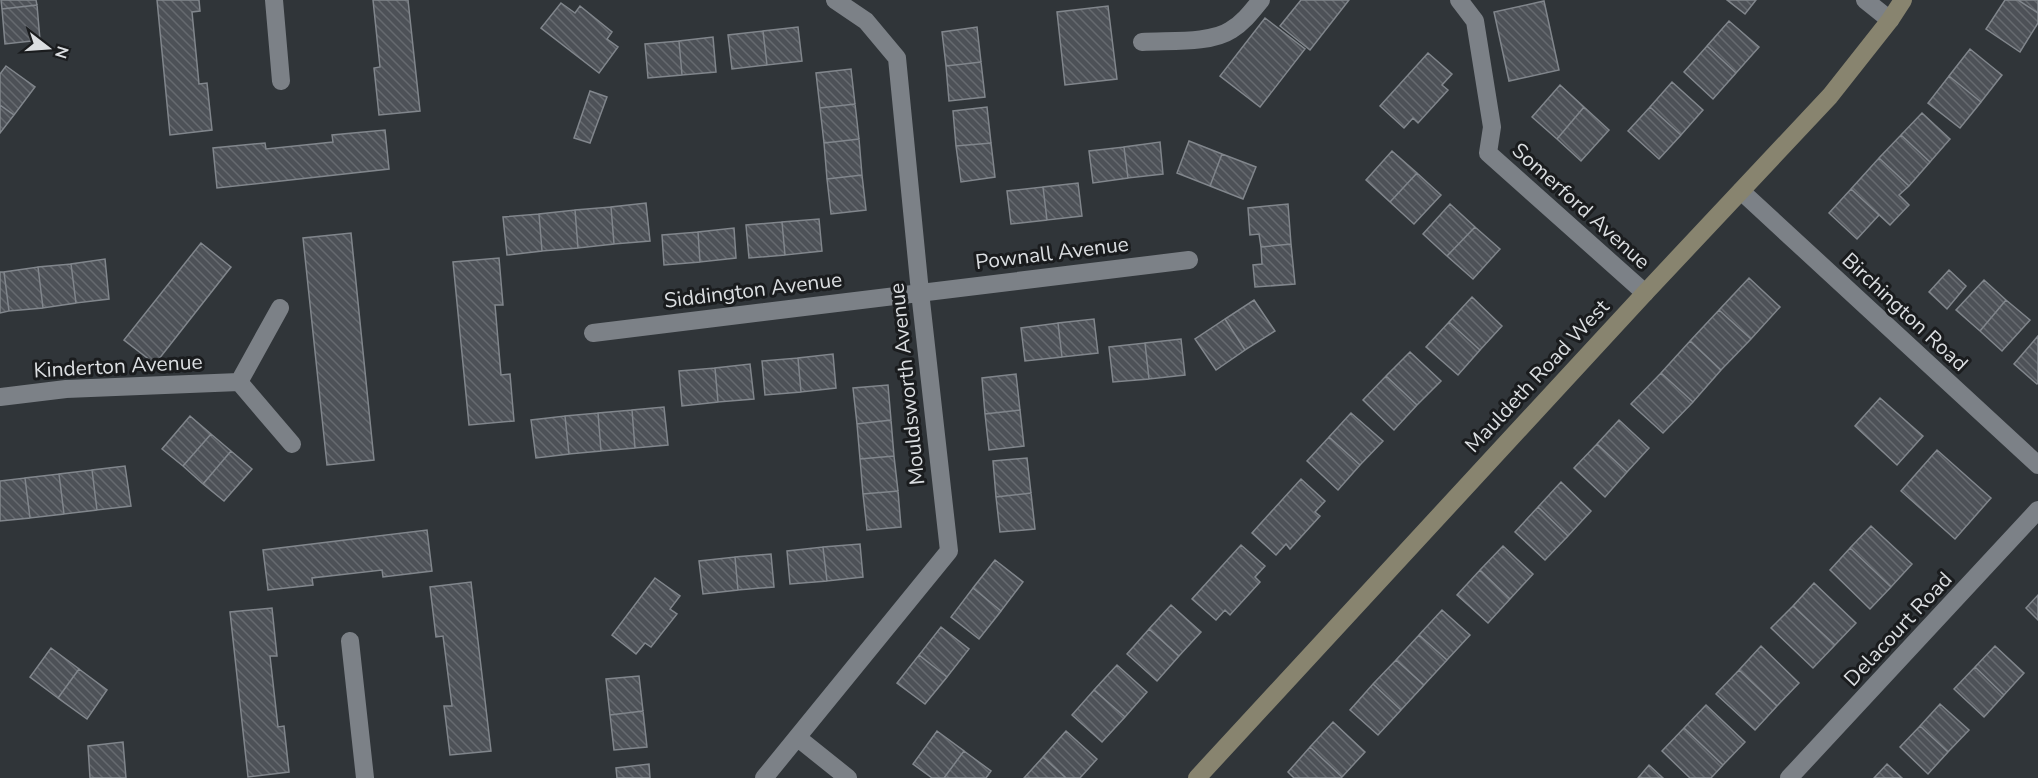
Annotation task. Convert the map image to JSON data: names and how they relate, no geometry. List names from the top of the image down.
{
  "streets": {
    "street": [
      "Somerford Avenue",
      "Pownall Avenue",
      "Siddington Avenue",
      "Birchington Road",
      "Kinderton Avenue",
      "Mauldeth Road West",
      "Mouldsworth Avenue",
      "Delacourt Road"
    ]
  },
  "crossings": [
    ["Somerford Avenue", "Mauldeth Road West"],
    ["Pownall Avenue", "Siddington Avenue"],
    ["Pownall Avenue", "Mouldsworth Avenue"],
    ["Siddington Avenue", "Mouldsworth Avenue"],
    ["Birchington Road", "Mauldeth Road West"]
  ],
  "north": "right"
}
